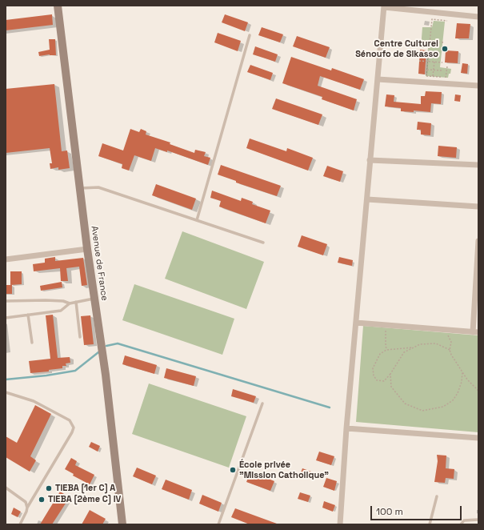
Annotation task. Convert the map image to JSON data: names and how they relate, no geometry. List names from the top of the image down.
{
  "streets": {
    "main road": ["Avenue de France"]
  },
  "places": [
    "Centre Culturel Sénoufo de Sikasso",
    "École privée \"Mission Catholique\"",
    "TIEBA [1er C] A",
    "TIEBA [2ème C] IV"
  ],
  "scale_bar": "100 m"
}
